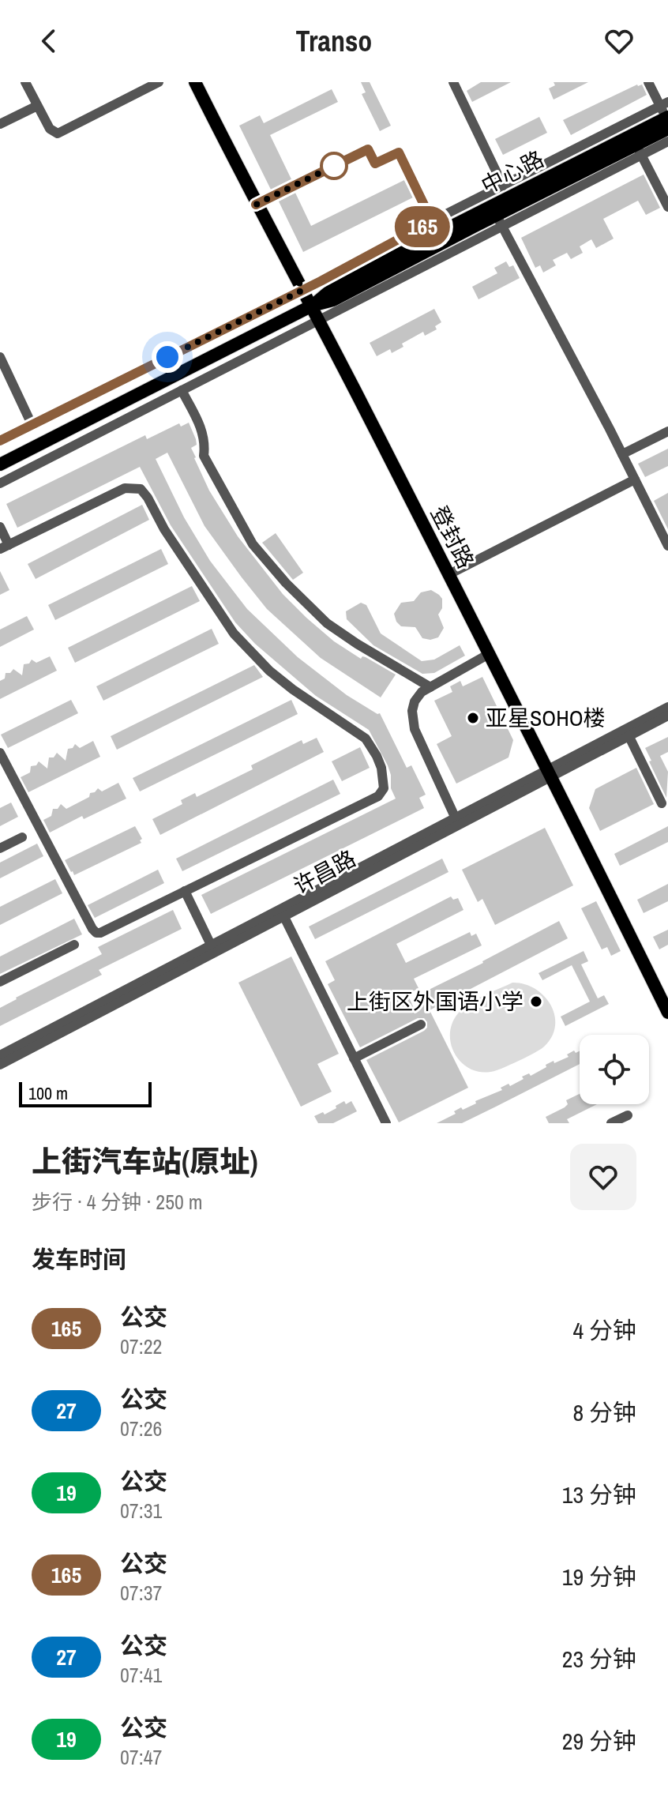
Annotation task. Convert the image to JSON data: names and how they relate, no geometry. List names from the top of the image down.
{
  "streets": {
    "main road": ["中心路", "登封路"],
    "street": ["许昌路"]
  },
  "crossings": [
    ["中心路", "登封路"],
    ["登封路", "许昌路"]
  ],
  "places": ["亚星SOHO楼", "上街区外国语小学"],
  "lines": ["bus line 165"],
  "scale_bar": "100 m",
  "page": {
    "header": "Transo",
    "on_map": "165",
    "scale": "100 m",
    "heading": [
      ["上街汽车站(原址)", "步行 · 4 分钟 · 250 m"],
      "发车时间"
    ],
    "list": [
      {
        "mark": "165",
        "name": "公交",
        "note": "07:22",
        "value": "4 分钟"
      },
      {
        "mark": "27",
        "name": "公交",
        "note": "07:26",
        "value": "8 分钟"
      },
      {
        "mark": "19",
        "name": "公交",
        "note": "07:31",
        "value": "13 分钟"
      },
      {
        "mark": "165",
        "name": "公交",
        "note": "07:37",
        "value": "19 分钟"
      },
      {
        "mark": "27",
        "name": "公交",
        "note": "07:41",
        "value": "23 分钟"
      },
      {
        "mark": "19",
        "name": "公交",
        "note": "07:47",
        "value": "29 分钟"
      }
    ]
  }
}
